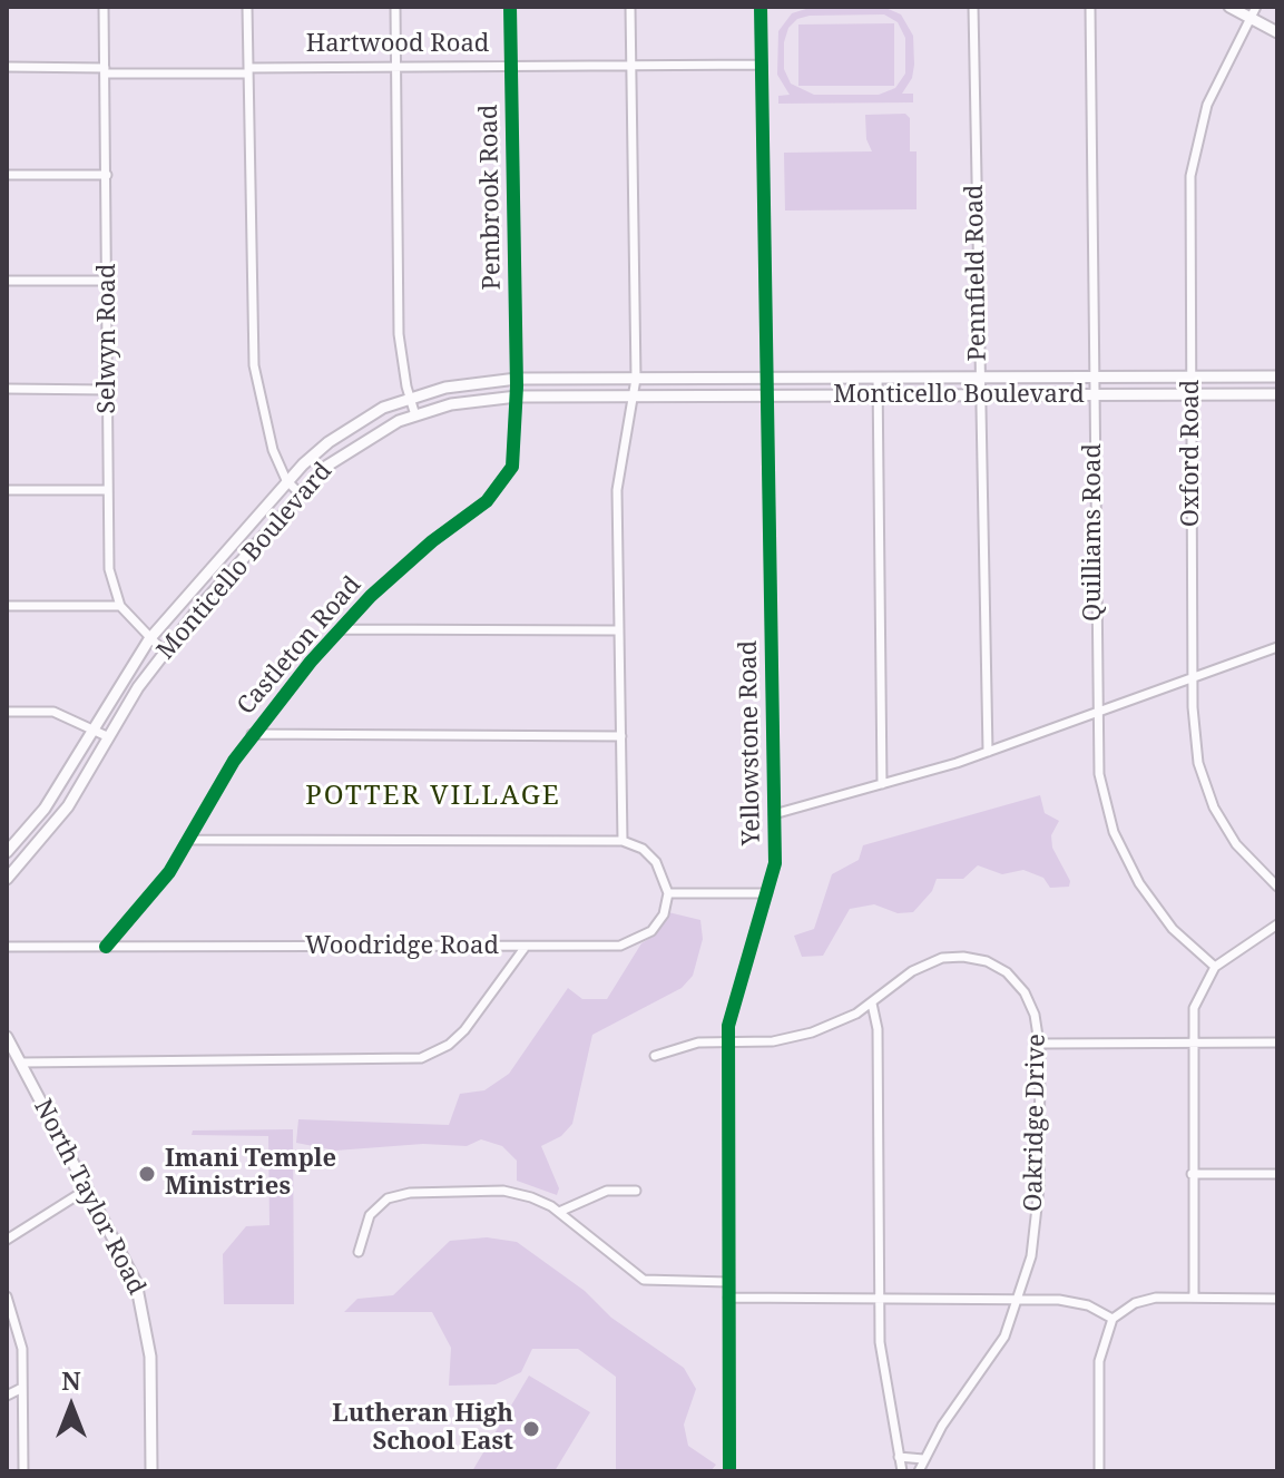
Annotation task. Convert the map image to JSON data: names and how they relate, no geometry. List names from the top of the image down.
{
  "streets": {
    "main road": ["Monticello Boulevard", "North Taylor Road"],
    "street": [
      "Hartwood Road",
      "Pembrook Road",
      "Pennfield Road",
      "Selwyn Road",
      "Oxford Road",
      "Quilliams Road",
      "Castleton Road",
      "Yellowstone Road",
      "Woodridge Road",
      "Oakridge Drive"
    ]
  },
  "crossings": [
    ["Hartwood Road", "Pembrook Road"],
    ["Hartwood Road", "Selwyn Road"],
    ["Hartwood Road", "Yellowstone Road"],
    ["Pembrook Road", "Monticello Boulevard"],
    ["Pembrook Road", "Castleton Road"],
    ["Pennfield Road", "Monticello Boulevard"],
    ["Selwyn Road", "Monticello Boulevard"],
    ["Monticello Boulevard", "Oxford Road"],
    ["Monticello Boulevard", "Quilliams Road"],
    ["Monticello Boulevard", "Castleton Road"],
    ["Monticello Boulevard", "Yellowstone Road"],
    ["Castleton Road", "Woodridge Road"],
    ["Yellowstone Road", "Oakridge Drive"]
  ],
  "districts": ["POTTER VILLAGE"],
  "places": ["Imani Temple Ministries", "Lutheran High School East"],
  "north": "top"
}
